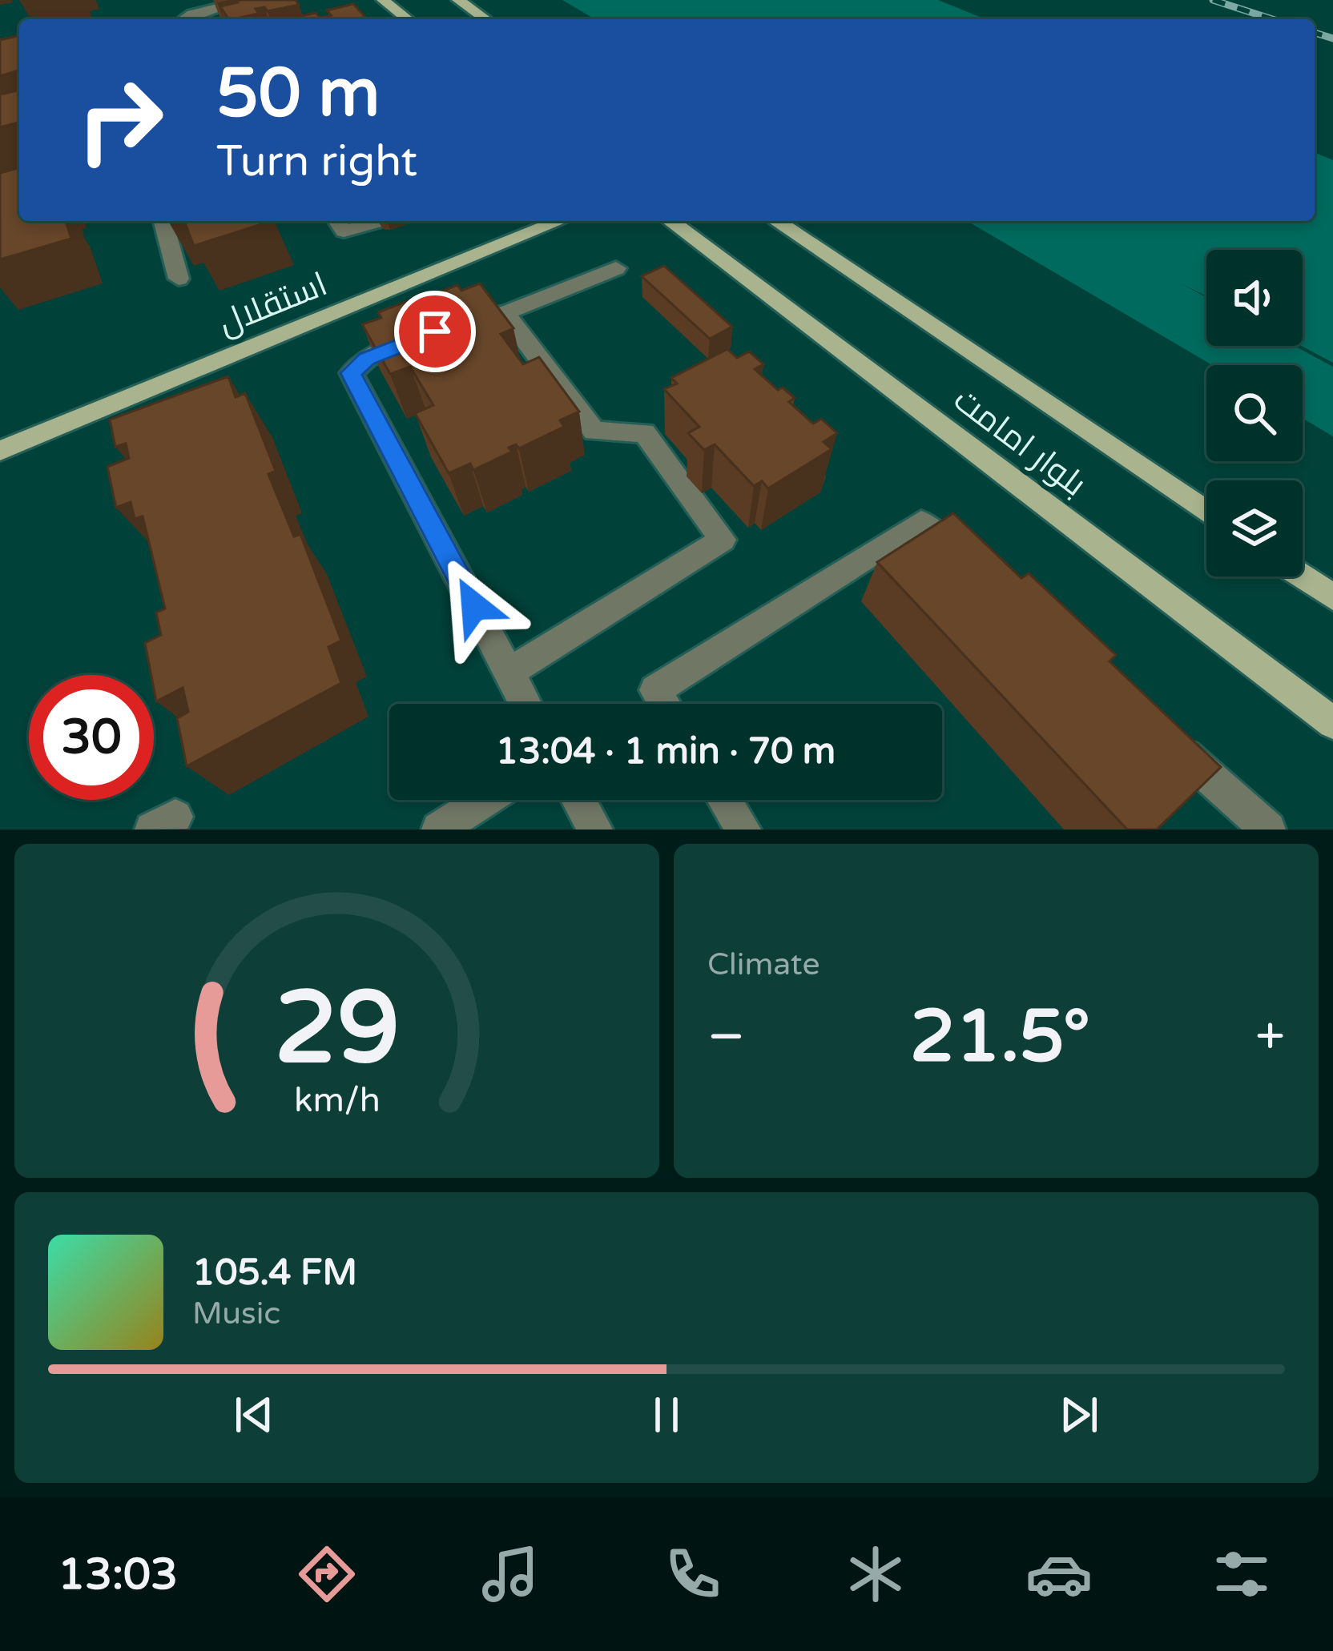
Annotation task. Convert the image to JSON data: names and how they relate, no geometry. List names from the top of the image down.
{
  "streets": {
    "main road": ["استقلال", "بلوار امامت"]
  },
  "page": {
    "turn": ["50 m", "Turn right"],
    "limit": "30",
    "trip": "13:04 · 1 min · 70 m",
    "tile": "Climate",
    "heat": ["−", "21.5°", "+"],
    "song": ["105.4 FM", "Music"],
    "tabs": "13:03",
    "gauge": ["29", "km/h"]
  }
}
